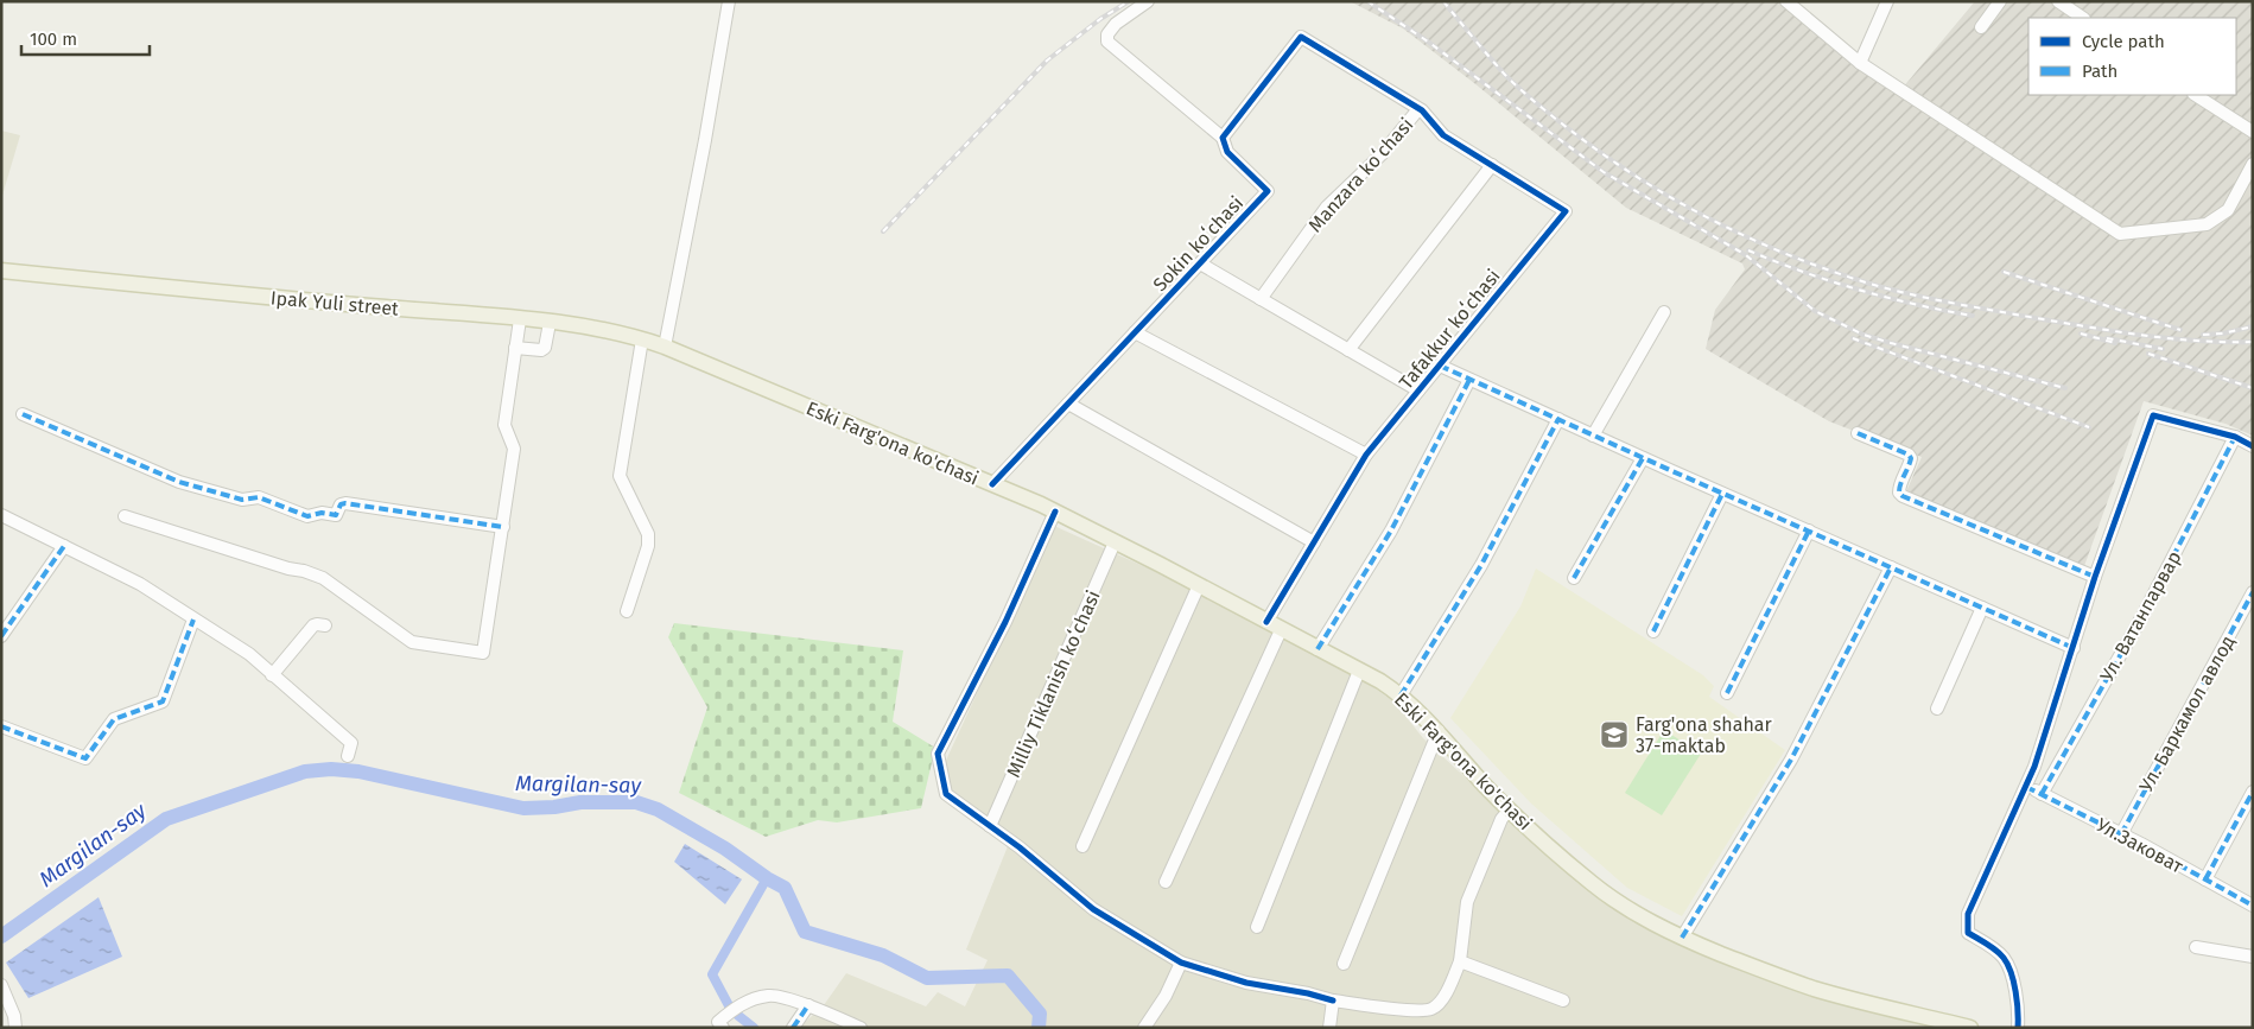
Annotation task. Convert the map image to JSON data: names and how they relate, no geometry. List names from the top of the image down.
{
  "streets": {
    "main road": ["Ipak Yuli street", "Eski Farg'ona ko'chasi"],
    "street": [
      "Manzara koʻchasi",
      "Sokin koʻchasi",
      "Tafakkur koʻchasi",
      "Ул. Ватанпарвар",
      "Milliy Tiklanish koʻchasi",
      "Ул. Баркамол авлод",
      "Ул.Заковат"
    ]
  },
  "crossings": [
    ["Manzara koʻchasi", "Sokin koʻchasi"],
    ["Manzara koʻchasi", "Tafakkur koʻchasi"],
    ["Sokin koʻchasi", "Tafakkur koʻchasi"],
    ["Sokin koʻchasi", "Eski Farg'ona ko'chasi"],
    ["Ipak Yuli street", "Eski Farg'ona ko'chasi"],
    ["Tafakkur koʻchasi", "Eski Farg'ona ko'chasi"],
    ["Eski Farg'ona ko'chasi", "Milliy Tiklanish koʻchasi"],
    ["Ул. Ватанпарвар", "Ул.Заковат"],
    ["Ул. Баркамол авлод", "Ул.Заковат"]
  ],
  "water": ["Margilan-say"],
  "places": {
    "school or university": ["Farg'ona shahar 37-maktab"]
  },
  "legend": ["Cycle path", "Path"],
  "scale_bar": "100 m"
}
